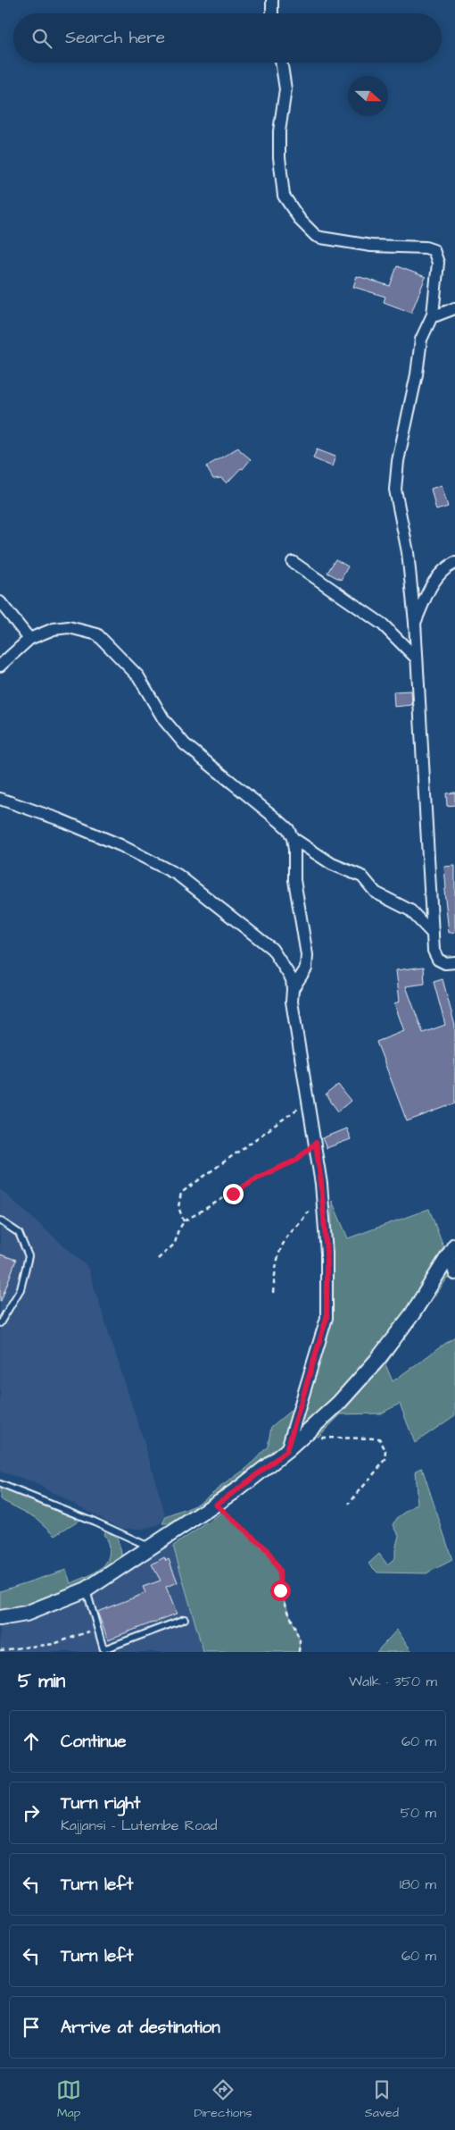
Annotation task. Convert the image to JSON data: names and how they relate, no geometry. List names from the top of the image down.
{
  "north": "right",
  "page": {
    "search": "Search here",
    "heading": ["5 min", "Walk · 350 m"],
    "list": [
      ["Continue", "60 m"],
      ["Turn right", "Kajjansi - Lutembe Road", "50 m"],
      ["Turn left", "180 m"],
      ["Turn left", "60 m"],
      "Arrive at destination"
    ],
    "nav": ["Map", "Directions", "Saved"]
  }
}
